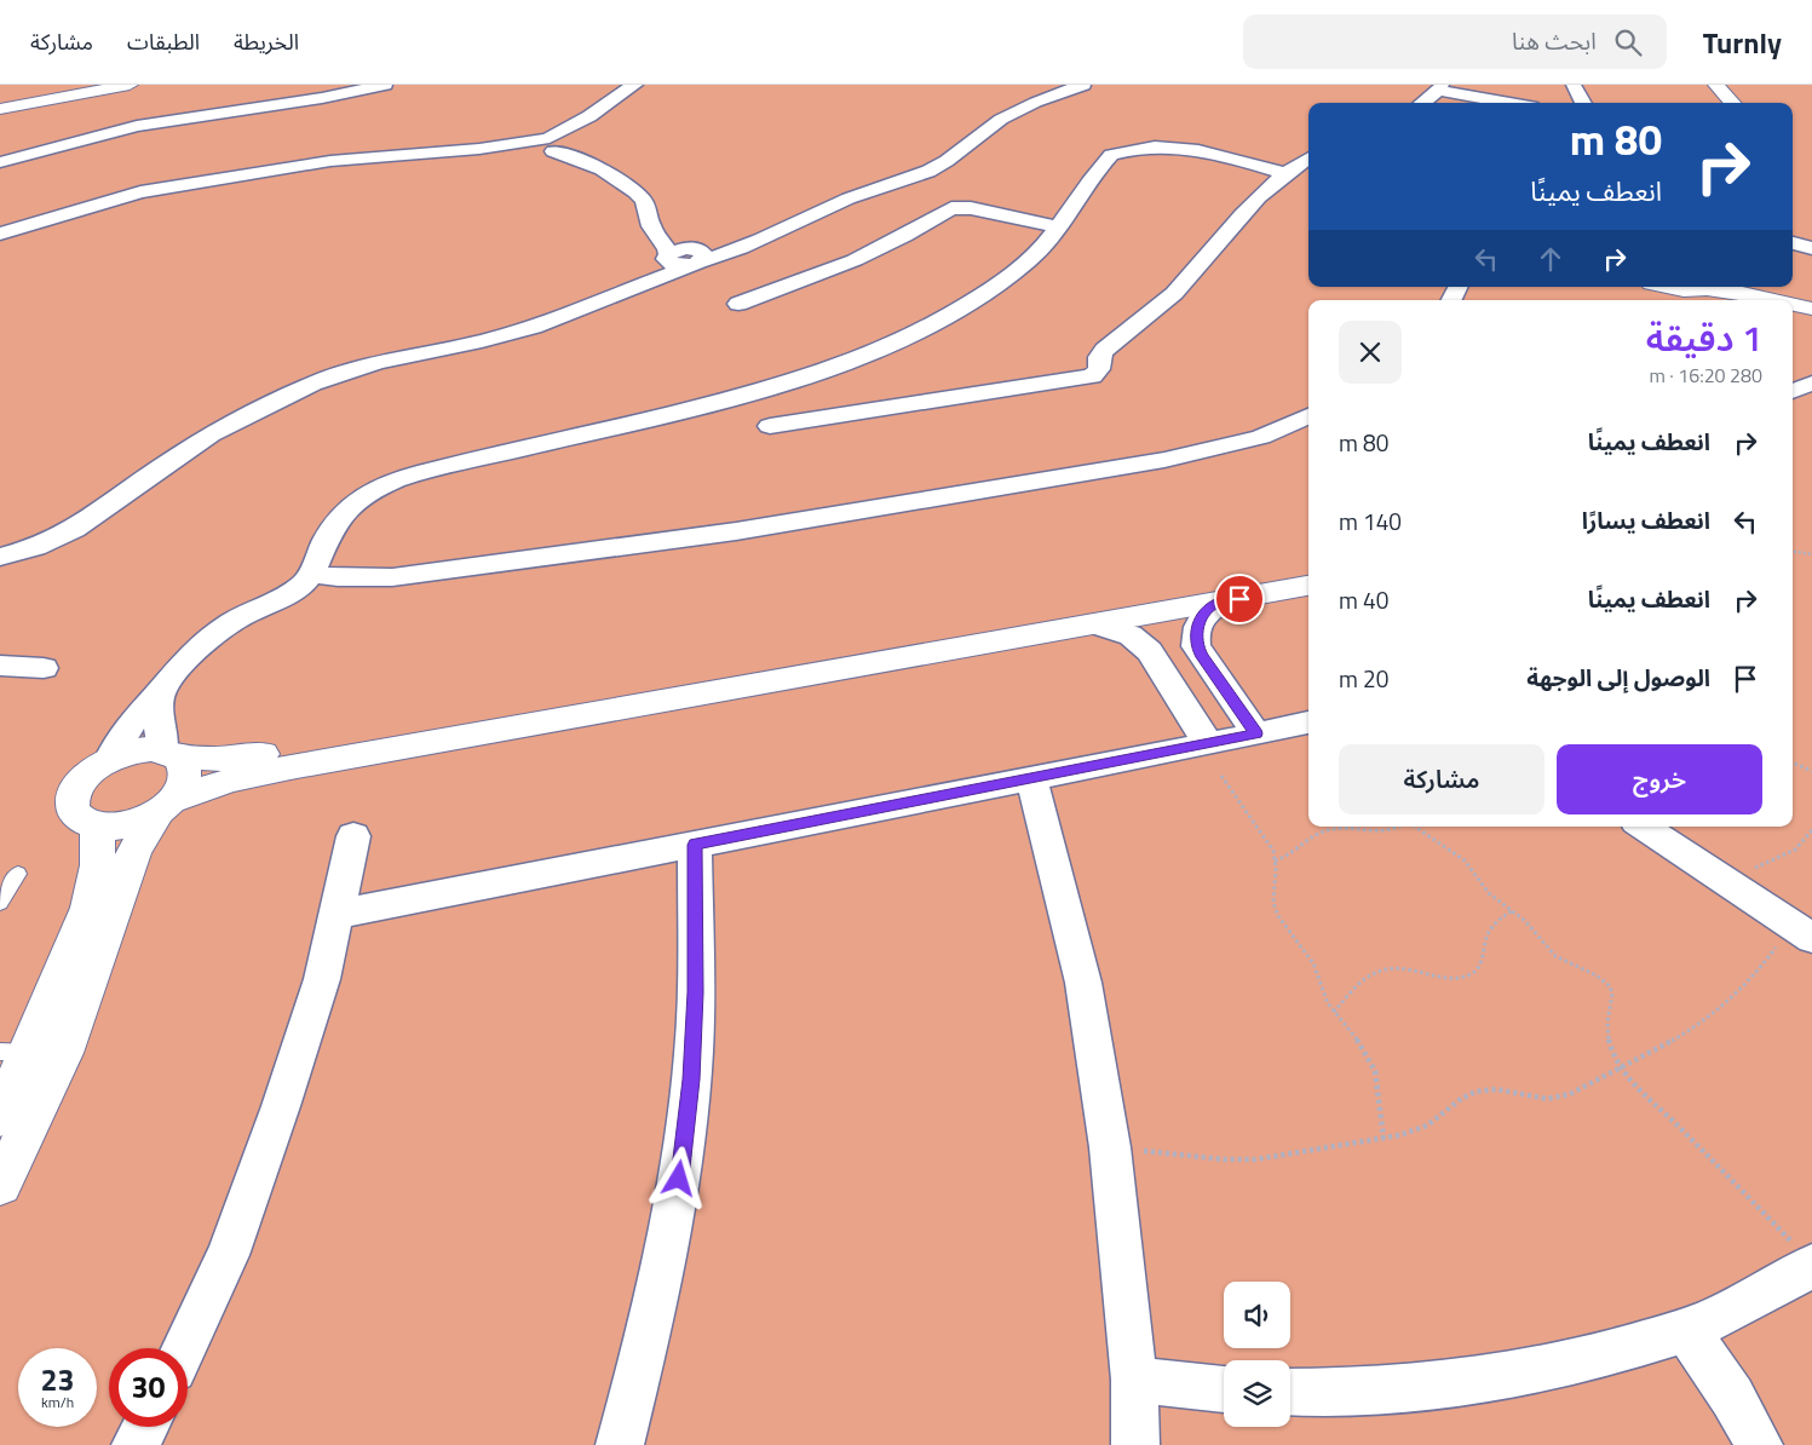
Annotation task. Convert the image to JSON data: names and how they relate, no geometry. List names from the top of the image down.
{
  "page": {
    "header": "Turnly",
    "search": "ابحث هنا",
    "nav": ["الخريطة", "الطبقات", "مشاركة"],
    "turn": ["80 m", "انعطف يمينًا"],
    "heading": ["1 دقيقة", "280 m · 16:20"],
    "list": [
      {
        "name": "انعطف يمينًا",
        "value": "80 m"
      },
      {
        "name": "انعطف يسارًا",
        "value": "140 m"
      },
      {
        "name": "انعطف يمينًا",
        "value": "40 m"
      },
      {
        "name": "الوصول إلى الوجهة",
        "value": "20 m"
      }
    ],
    "buttons": ["خروج", "مشاركة"],
    "speed": "23 km/h",
    "limit": "30"
  }
}
